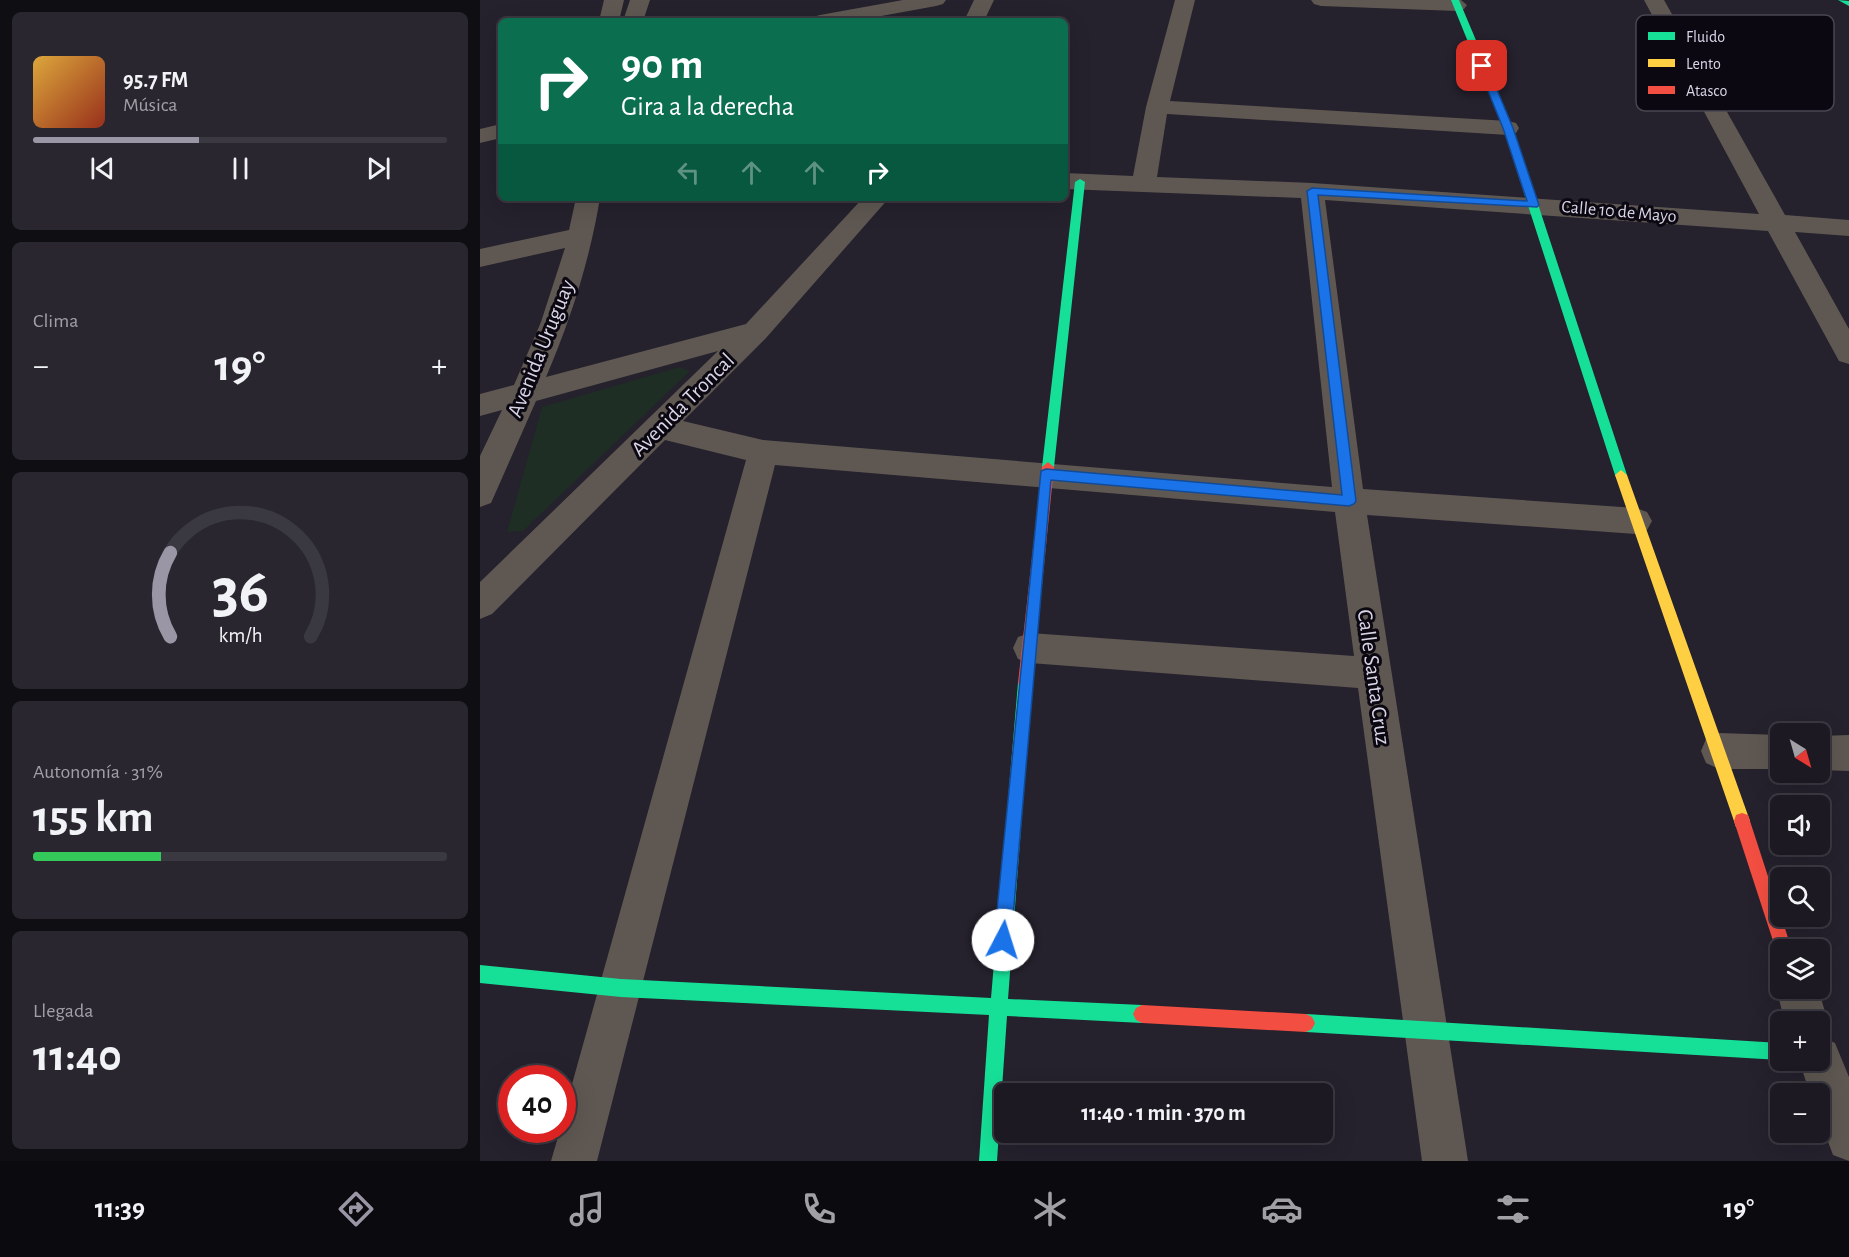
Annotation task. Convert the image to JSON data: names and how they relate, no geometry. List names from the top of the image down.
{
  "streets": {
    "street": [
      "Calle 10 de Mayo",
      "Avenida Uruguay",
      "Avenida Troncal",
      "Calle Santa Cruz"
    ]
  },
  "crossings": [
    ["Calle 10 de Mayo", "Calle Santa Cruz"]
  ],
  "legend": ["Fluido", "Lento", "Atasco"],
  "north": "bottom right",
  "page": {
    "turn": ["90 m", "Gira a la derecha"],
    "song": ["95.7 FM", "Música"],
    "tile": [
      "Clima",
      ["Autonomía · 31%", "155 km"],
      ["Llegada", "11:40"]
    ],
    "heat": ["−", "19°", "+"],
    "map_buttons": ["+", "−"],
    "limit": "40",
    "trip": "11:40 · 1 min · 370 m",
    "tabs": ["11:39", "19°"],
    "gauge": ["36", "km/h"]
  }
}
